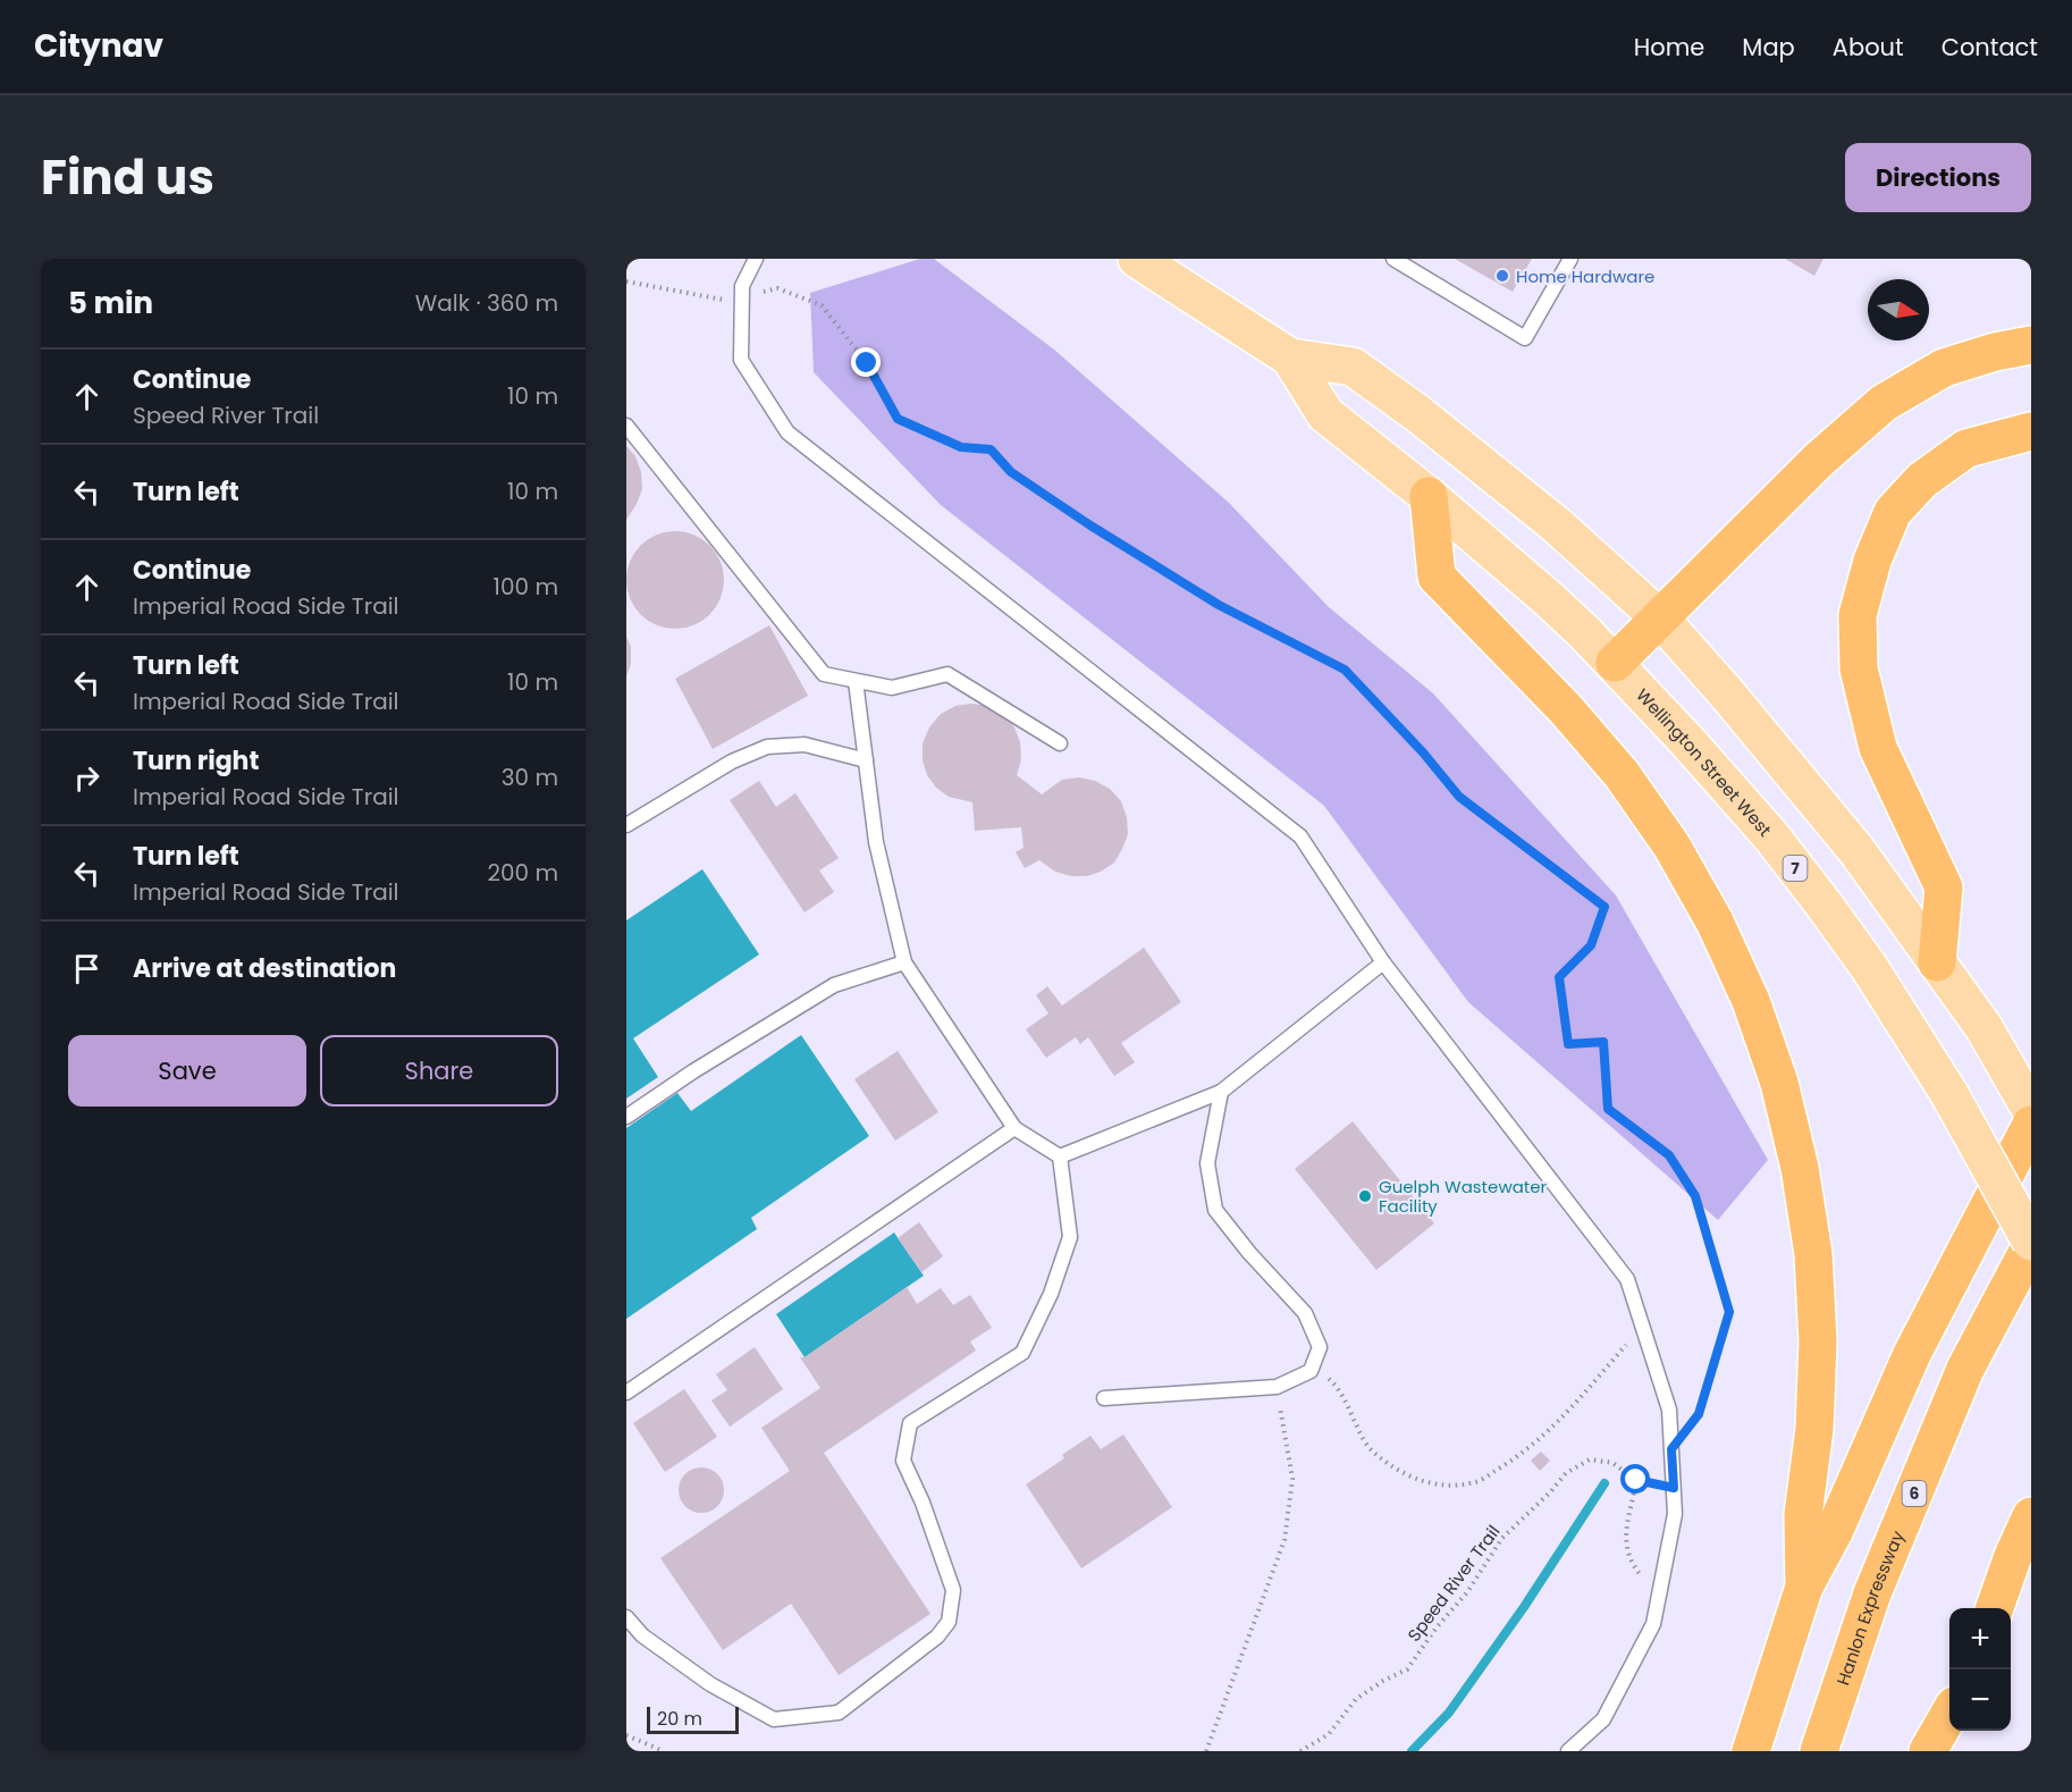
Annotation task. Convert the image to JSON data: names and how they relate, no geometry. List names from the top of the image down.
{
  "streets": {
    "highway": ["6", "Hanlon Expressway"],
    "main road": ["Wellington Street West", "7"],
    "path": ["Speed River Trail"]
  },
  "crossings": [
    ["Wellington Street West", "Hanlon Expressway"]
  ],
  "places": ["Home Hardware", "Guelph Wastewater Facility"],
  "scale_bar": "20 m",
  "north": "right",
  "page": {
    "header": "Citynav",
    "nav": [
      "Home",
      "Map",
      "About",
      "Contact"
    ],
    "title": "Find us",
    "buttons": [
      "Directions",
      ["Save", "Share"]
    ],
    "heading": ["5 min", "Walk · 360 m"],
    "list": [
      ["Continue", "Speed River Trail", "10 m"],
      ["Turn left", "10 m"],
      ["Continue", "Imperial Road Side Trail", "100 m"],
      ["Turn left", "Imperial Road Side Trail", "10 m"],
      ["Turn right", "Imperial Road Side Trail", "30 m"],
      ["Turn left", "Imperial Road Side Trail", "200 m"],
      "Arrive at destination"
    ],
    "map_buttons": ["+", "−"],
    "scale": "20 m"
  }
}
